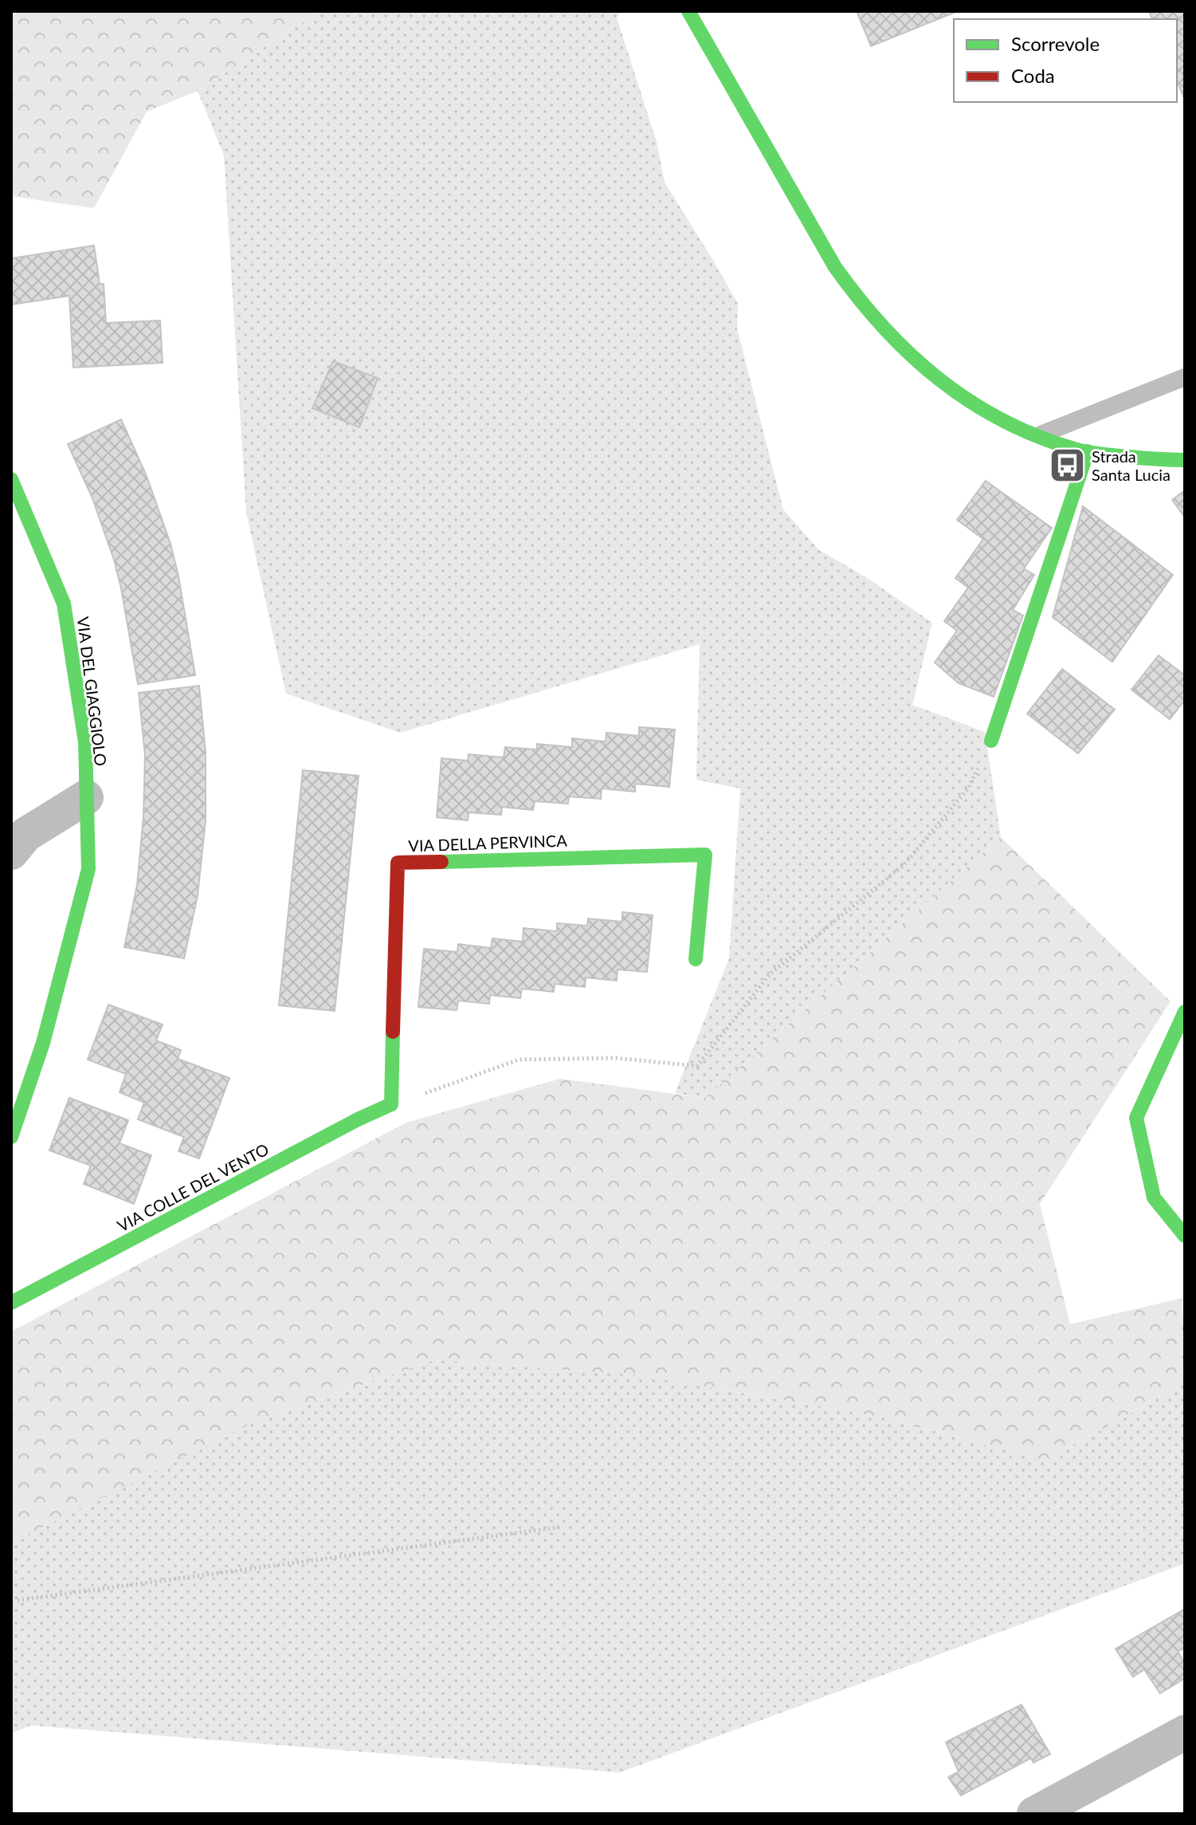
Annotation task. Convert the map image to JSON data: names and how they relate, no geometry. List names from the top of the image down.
{
  "streets": {
    "street": ["VIA DEL GIAGGIOLO", "VIA DELLA PERVINCA", "VIA COLLE DEL VENTO"]
  },
  "crossings": [
    ["VIA DELLA PERVINCA", "VIA COLLE DEL VENTO"]
  ],
  "places": {
    "bus stop": ["Strada Santa Lucia"]
  },
  "legend": ["Scorrevole", "Coda"]
}
